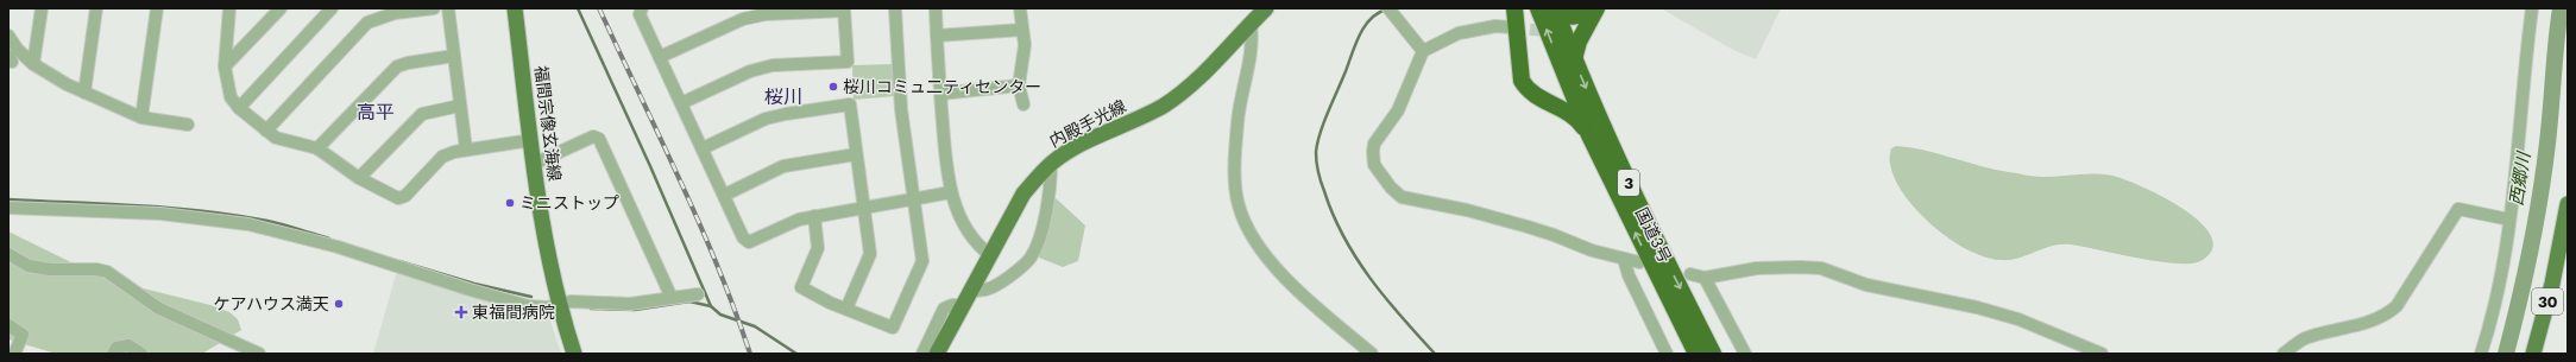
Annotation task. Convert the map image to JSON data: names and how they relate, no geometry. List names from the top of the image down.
{
  "streets": {
    "highway": ["3", "国道3号"],
    "main road": ["福間宗像玄海線", "内殿手光線", "30"]
  },
  "districts": ["桜川", "高平"],
  "water": ["西郷川"],
  "places": {
    "other": ["桜川コミュ二ティセンター", "ミニストップ", "ケアハウス満天"],
    "health": ["東福間病院"]
  }
}
